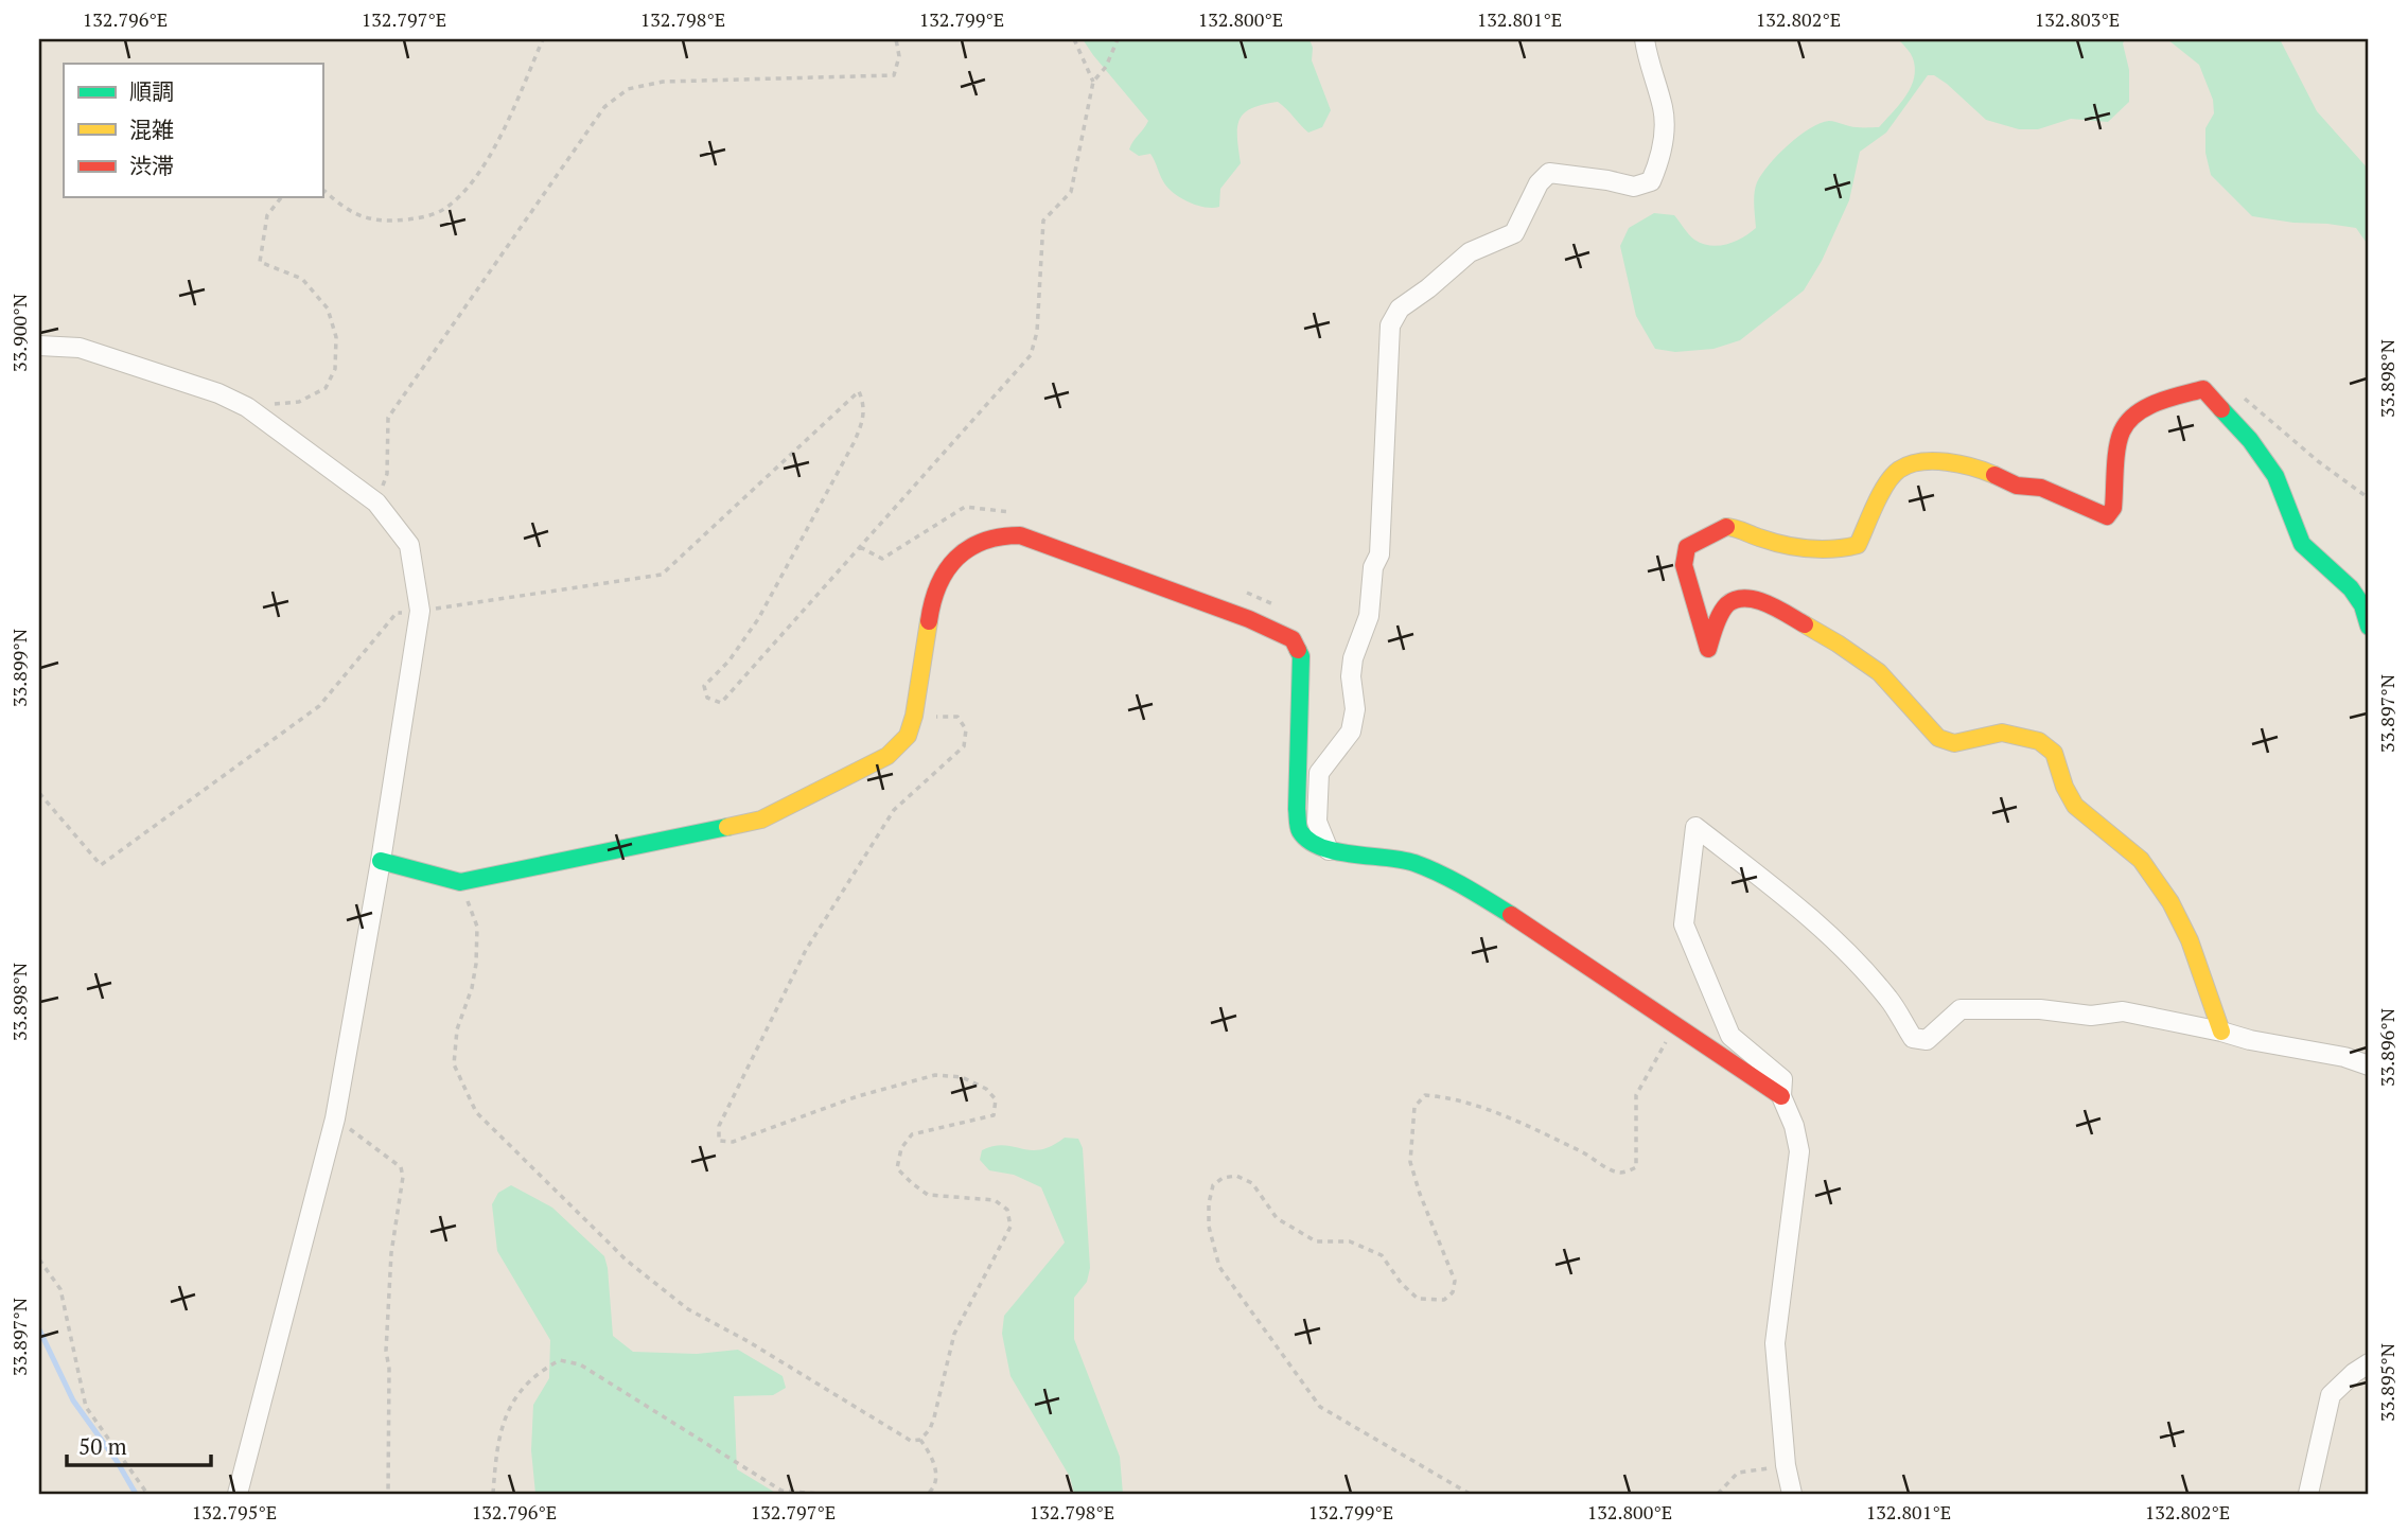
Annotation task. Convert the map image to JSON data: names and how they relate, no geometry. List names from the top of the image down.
{
  "legend": ["順調", "混雑", "渋滞"],
  "scale_bar": "50 m",
  "coordinates": [
    "132.796°E",
    "132.797°E",
    "132.798°E",
    "132.799°E",
    "132.800°E",
    "132.801°E",
    "132.802°E",
    "132.803°E",
    "33.900°N",
    "33.898°N",
    "33.899°N",
    "33.897°N",
    "33.896°N",
    "33.895°N",
    "132.795°E"
  ]
}
